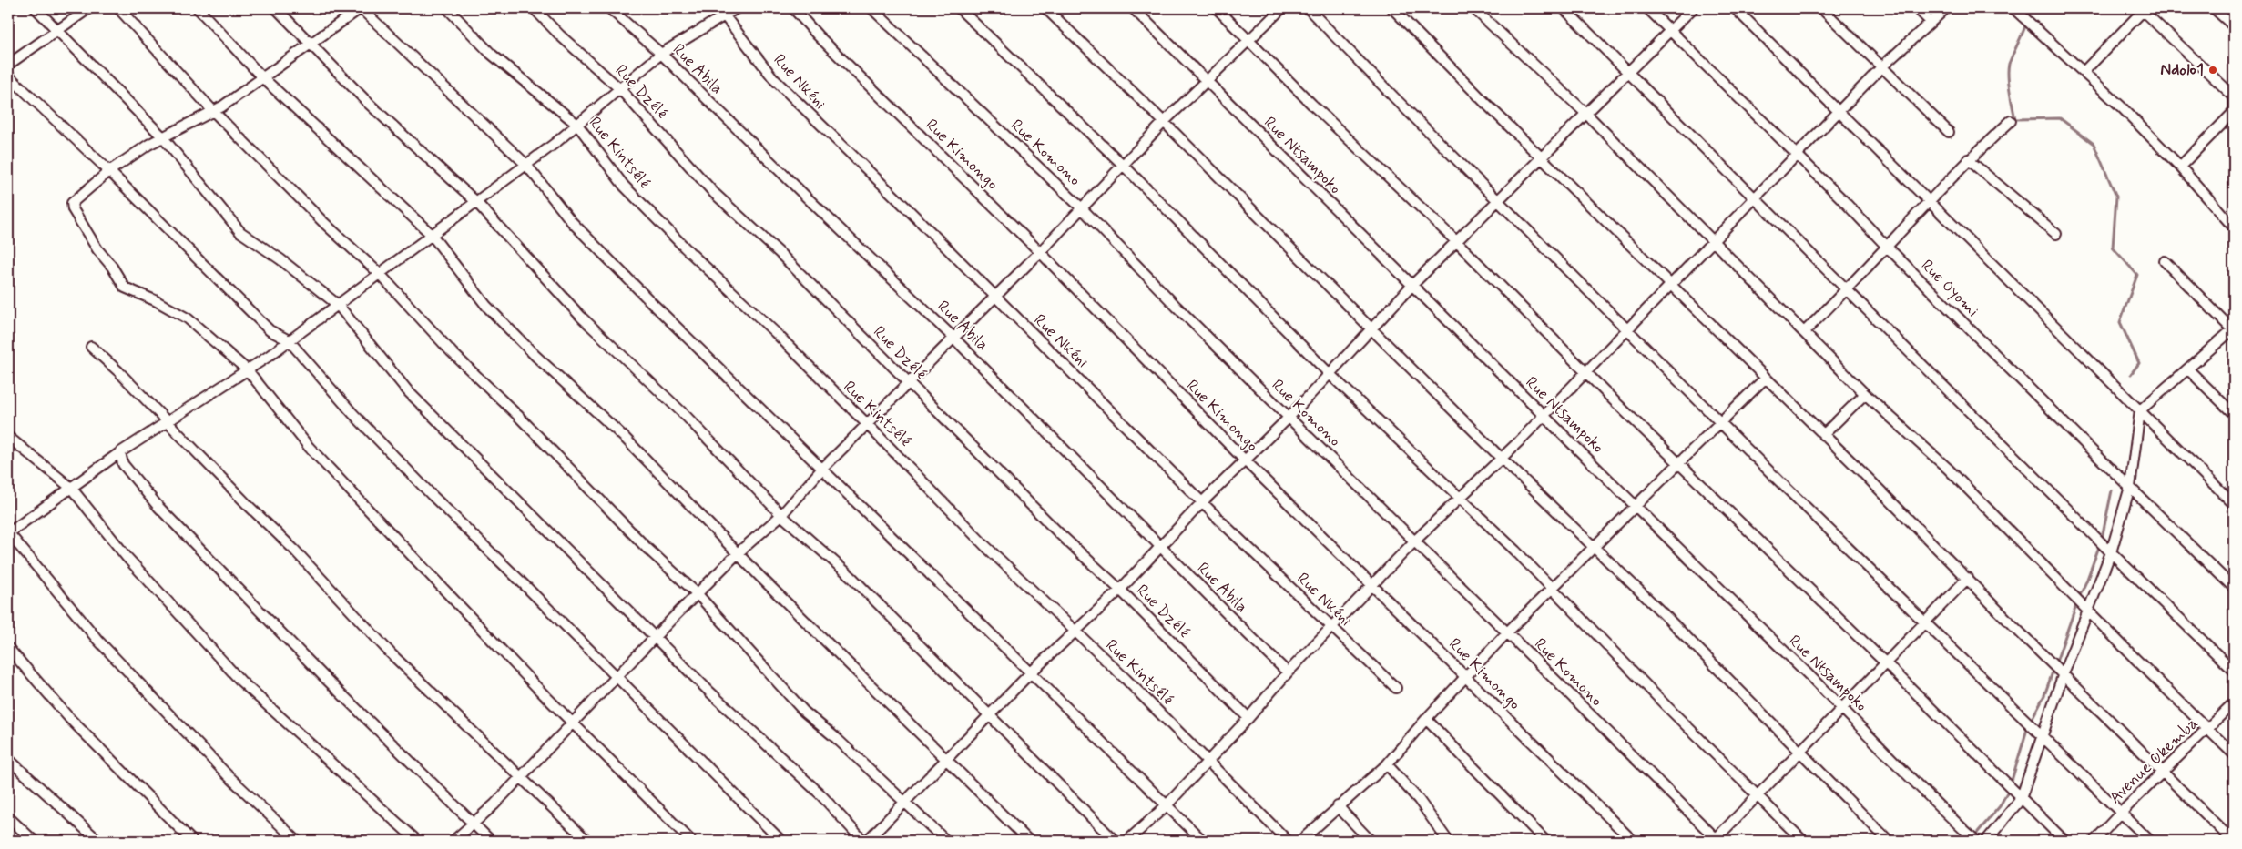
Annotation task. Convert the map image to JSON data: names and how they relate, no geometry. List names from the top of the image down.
{
  "streets": {
    "street": [
      "Rue Abila",
      "Rue Nkéni",
      "Rue Dzélé",
      "Rue Kintsélé",
      "Rue Komono",
      "Rue Kimongo",
      "Rue Ntsampoko",
      "Rue Oyomi",
      "Avenue Okemba"
    ]
  },
  "places": ["Ndolo1"]
}
